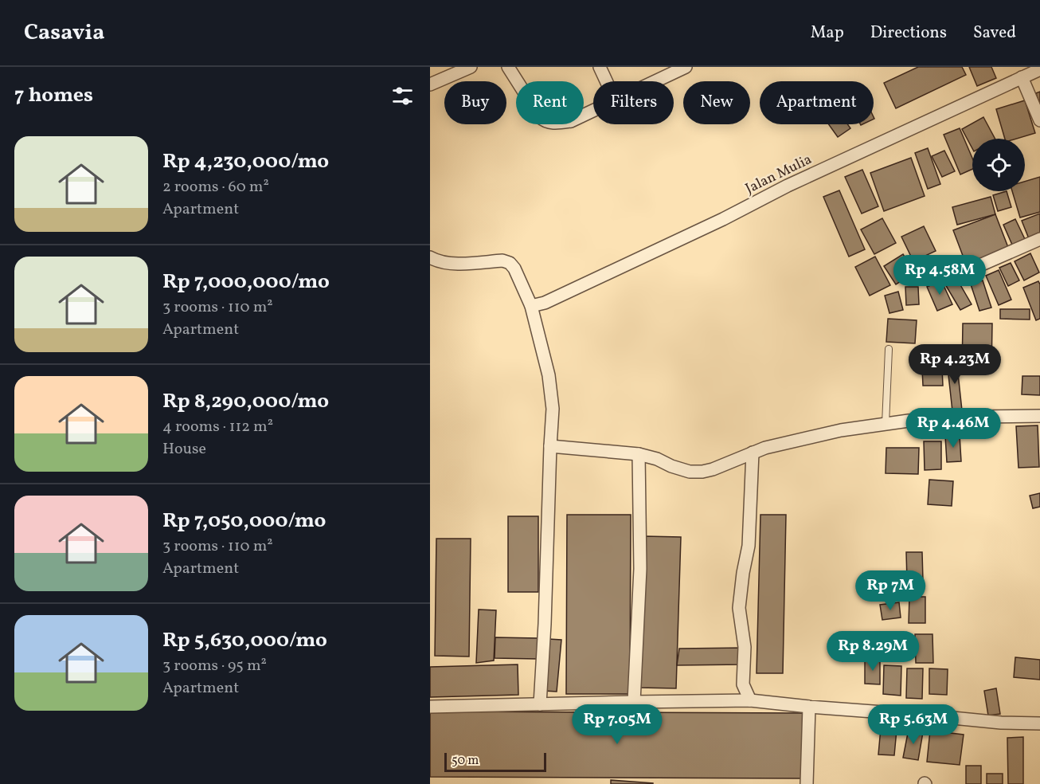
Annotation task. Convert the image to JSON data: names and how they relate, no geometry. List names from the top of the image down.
{
  "streets": {
    "street": ["Jalan Mulia"]
  },
  "scale_bar": "50 m",
  "page": {
    "header": "Casavia",
    "nav": ["Map", "Directions", "Saved"],
    "heading": "7 homes",
    "chip": [
      "Buy",
      "Rent",
      "Filters",
      "New",
      "Apartment"
    ],
    "list": [
      {
        "name": "Rp 4,230,000/mo",
        "note": "2 rooms · 60 m² · Apartment"
      },
      {
        "name": "Rp 7,000,000/mo",
        "note": "3 rooms · 110 m² · Apartment"
      },
      {
        "name": "Rp 8,290,000/mo",
        "note": "4 rooms · 112 m² · House"
      },
      {
        "name": "Rp 7,050,000/mo",
        "note": "3 rooms · 110 m² · Apartment"
      },
      {
        "name": "Rp 5,630,000/mo",
        "note": "3 rooms · 95 m² · Apartment"
      }
    ],
    "price": [
      "Rp 4.58M",
      "Rp 4.23M",
      "Rp 4.46M",
      "Rp 7M",
      "Rp 8.29M",
      "Rp 7.05M",
      "Rp 5.63M"
    ],
    "scale": "50 m"
  }
}
